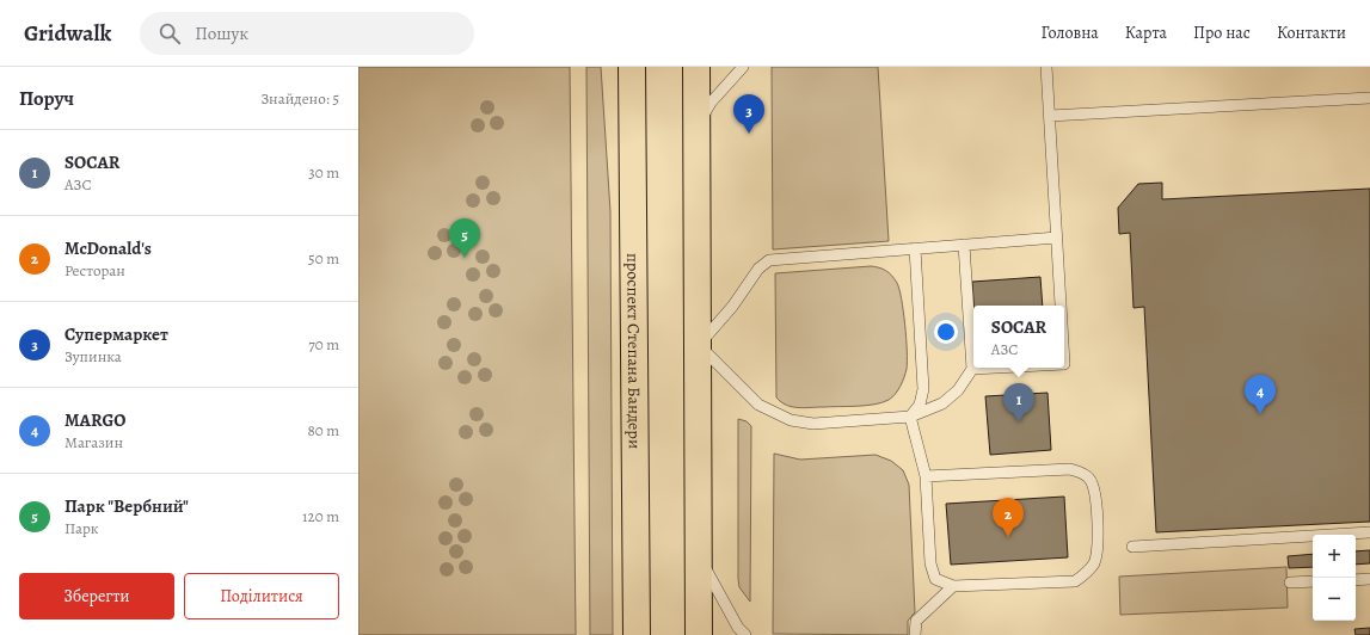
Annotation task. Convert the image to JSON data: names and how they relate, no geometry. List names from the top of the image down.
{
  "streets": {
    "main road": ["проспект Степана Бандери"]
  },
  "page": {
    "header": "Gridwalk",
    "search": "Пошук",
    "nav": [
      "Головна",
      "Карта",
      "Про нас",
      "Контакти"
    ],
    "heading": ["Поруч", "Знайдено: 5"],
    "pins": [
      "3",
      "5",
      "4",
      "1",
      "2"
    ],
    "list": [
      {
        "mark": "1",
        "name": "SOCAR",
        "note": "АЗС",
        "value": "30 m"
      },
      {
        "mark": "2",
        "name": "McDonald's",
        "note": "Ресторан",
        "value": "50 m"
      },
      {
        "mark": "3",
        "name": "Супермаркет",
        "note": "Зупинка",
        "value": "70 m"
      },
      {
        "mark": "4",
        "name": "MARGO",
        "note": "Магазин",
        "value": "80 m"
      },
      {
        "mark": "5",
        "name": "Парк \"Вербний\"",
        "note": "Парк",
        "value": "120 m"
      }
    ],
    "popup": ["SOCAR", "АЗС"],
    "map_buttons": ["+", "−"],
    "buttons": ["Зберегти", "Поділитися"]
  }
}
